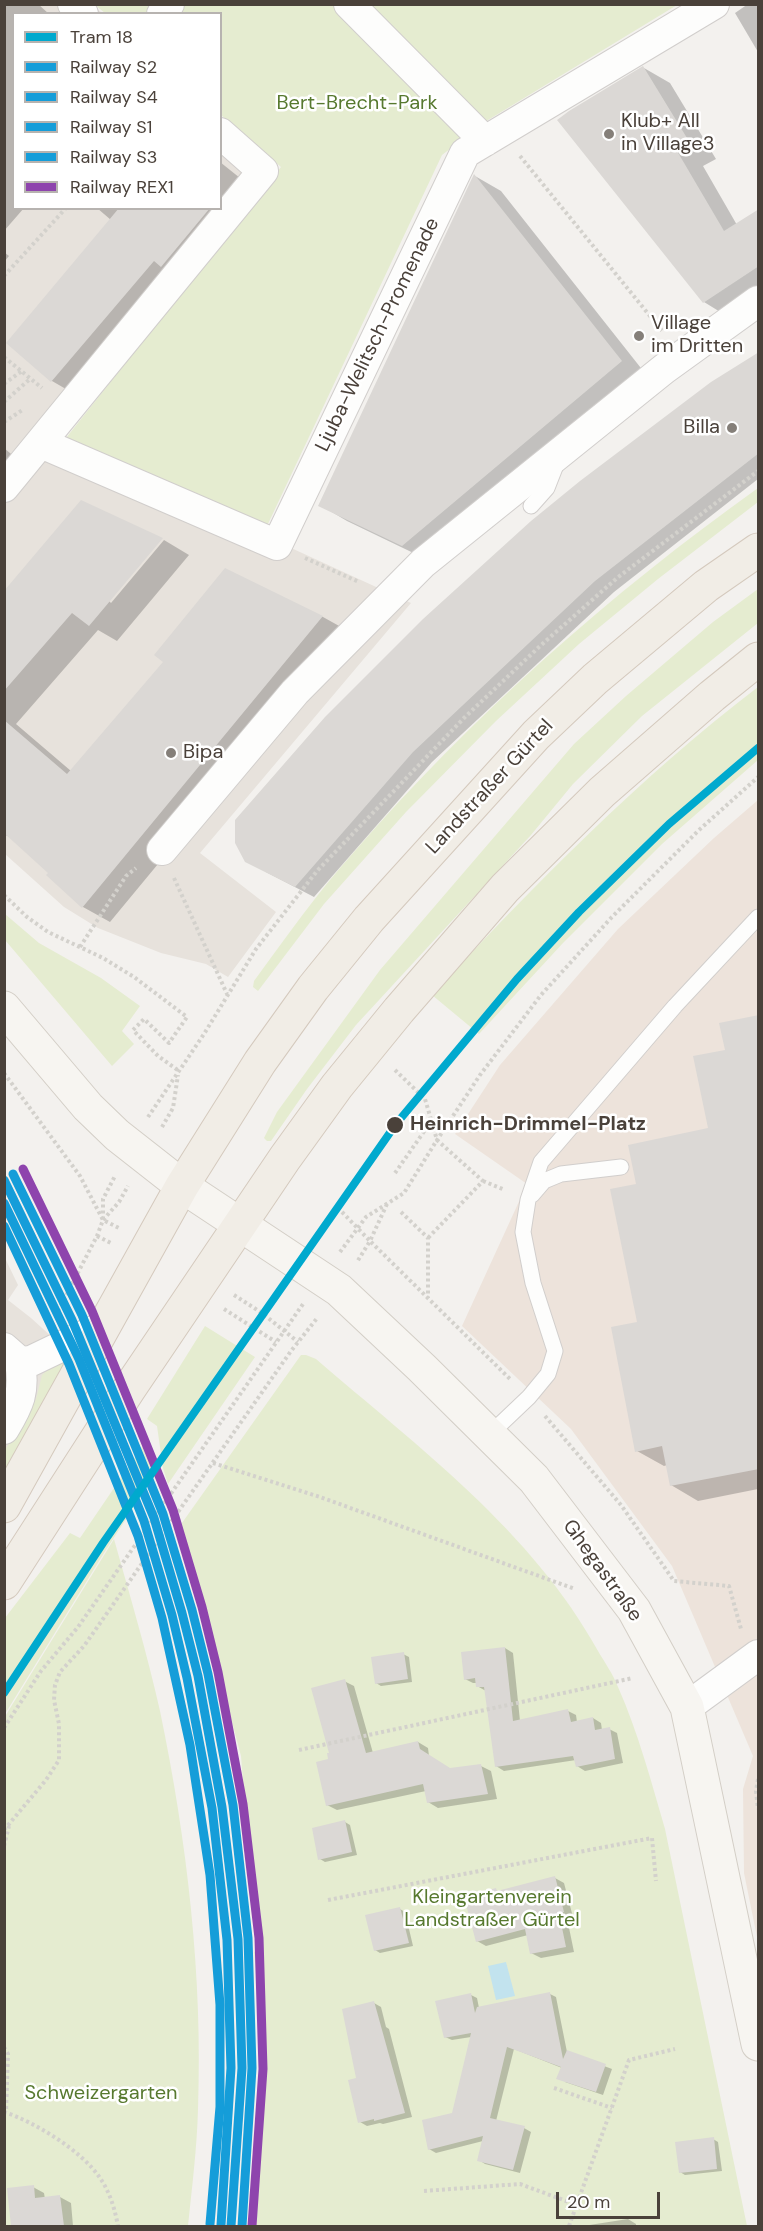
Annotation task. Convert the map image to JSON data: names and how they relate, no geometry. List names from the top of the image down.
{
  "streets": {
    "main road": ["Landstraßer Gürtel"],
    "street": ["Ljuba-Welitsch-Promenade", "Ghegastraße"]
  },
  "parks": ["Bert-Brecht-Park", "Kleingartenverein Landstraßer Gürtel", "Schweizergarten"],
  "places": [
    "Klub+ All in Village3",
    "Village im Dritten",
    "Billa",
    "Bipa",
    "Heinrich-Drimmel-Platz"
  ],
  "lines": [
    "tram line 18",
    "rail line REX1",
    "rail line S1",
    "rail line S2",
    "rail line S4",
    "rail line S3"
  ],
  "legend": [
    "Tram 18",
    "Railway S2",
    "Railway S4",
    "Railway S1",
    "Railway S3",
    "Railway REX1"
  ],
  "scale_bar": "20 m"
}
